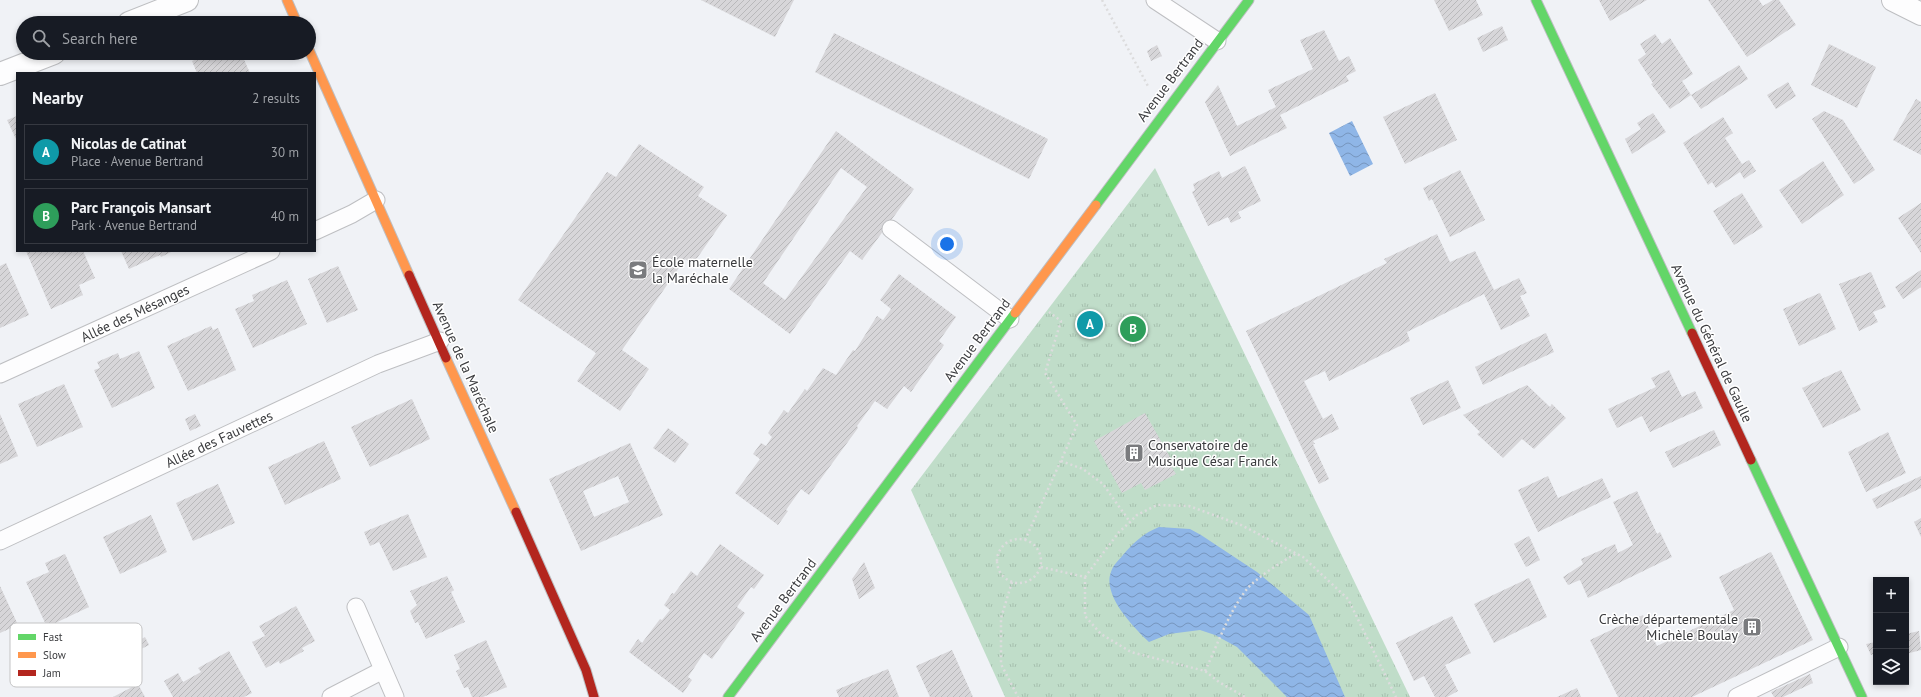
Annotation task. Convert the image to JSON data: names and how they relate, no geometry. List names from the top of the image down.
{
  "streets": {
    "street": ["Avenue Bertrand", "Avenue du Général de Gaulle", "Avenue de la Maréchale"],
    "lane": ["Allée des Mésanges", "Allée des Fauvettes"]
  },
  "crossings": [
    ["Avenue de la Maréchale", "Allée des Fauvettes"]
  ],
  "places": {
    "school or university": ["École maternelle la Maréchale"],
    "building": ["Conservatoire de Musique César Franck", "Crèche départementale Michèle Boulay"]
  },
  "legend": ["Fast", "Slow", "Jam"],
  "page": {
    "search": "Search here",
    "heading": ["Nearby", "2 results"],
    "list": [
      {
        "mark": "A",
        "name": "Nicolas de Catinat",
        "note": "Place · Avenue Bertrand",
        "value": "30 m"
      },
      {
        "mark": "B",
        "name": "Parc François Mansart",
        "note": "Park · Avenue Bertrand",
        "value": "40 m"
      }
    ],
    "pins": ["A", "B"],
    "map_buttons": ["+", "−"]
  }
}
